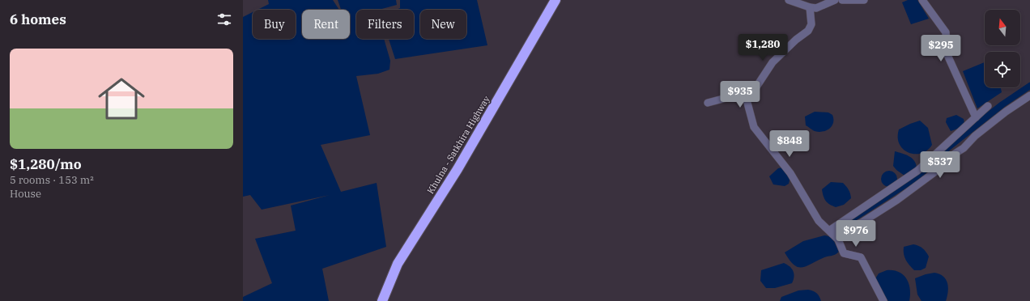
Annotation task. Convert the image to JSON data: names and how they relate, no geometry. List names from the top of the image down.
{
  "streets": {
    "highway": ["Khulna - Satkhira Highway"]
  },
  "north": "top",
  "page": {
    "heading": "6 homes",
    "chip": [
      "Buy",
      "Rent",
      "Filters",
      "New"
    ],
    "price": [
      "$1,280",
      "$295",
      "$935",
      "$848",
      "$537",
      "$976"
    ],
    "list": [
      {
        "name": "$1,280/mo",
        "note": "5 rooms · 153 m² · House"
      }
    ]
  }
}
